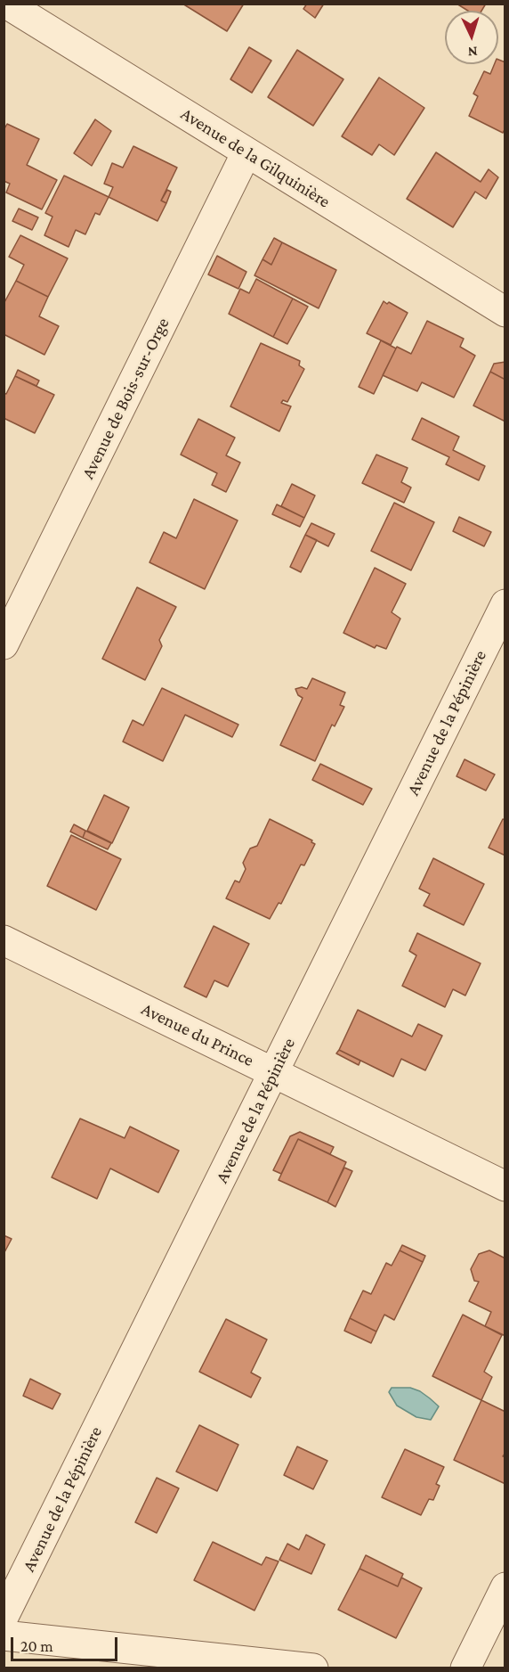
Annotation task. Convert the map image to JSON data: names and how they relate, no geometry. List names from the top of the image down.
{
  "streets": {
    "street": [
      "Avenue de la Gilquinière",
      "Avenue de Bois-sur-Orge",
      "Avenue de la Pépinière",
      "Avenue du Prince"
    ]
  },
  "crossings": [
    ["Avenue de la Gilquinière", "Avenue de Bois-sur-Orge"],
    ["Avenue de la Pépinière", "Avenue du Prince"]
  ],
  "scale_bar": "20 m",
  "north": "bottom"
}
